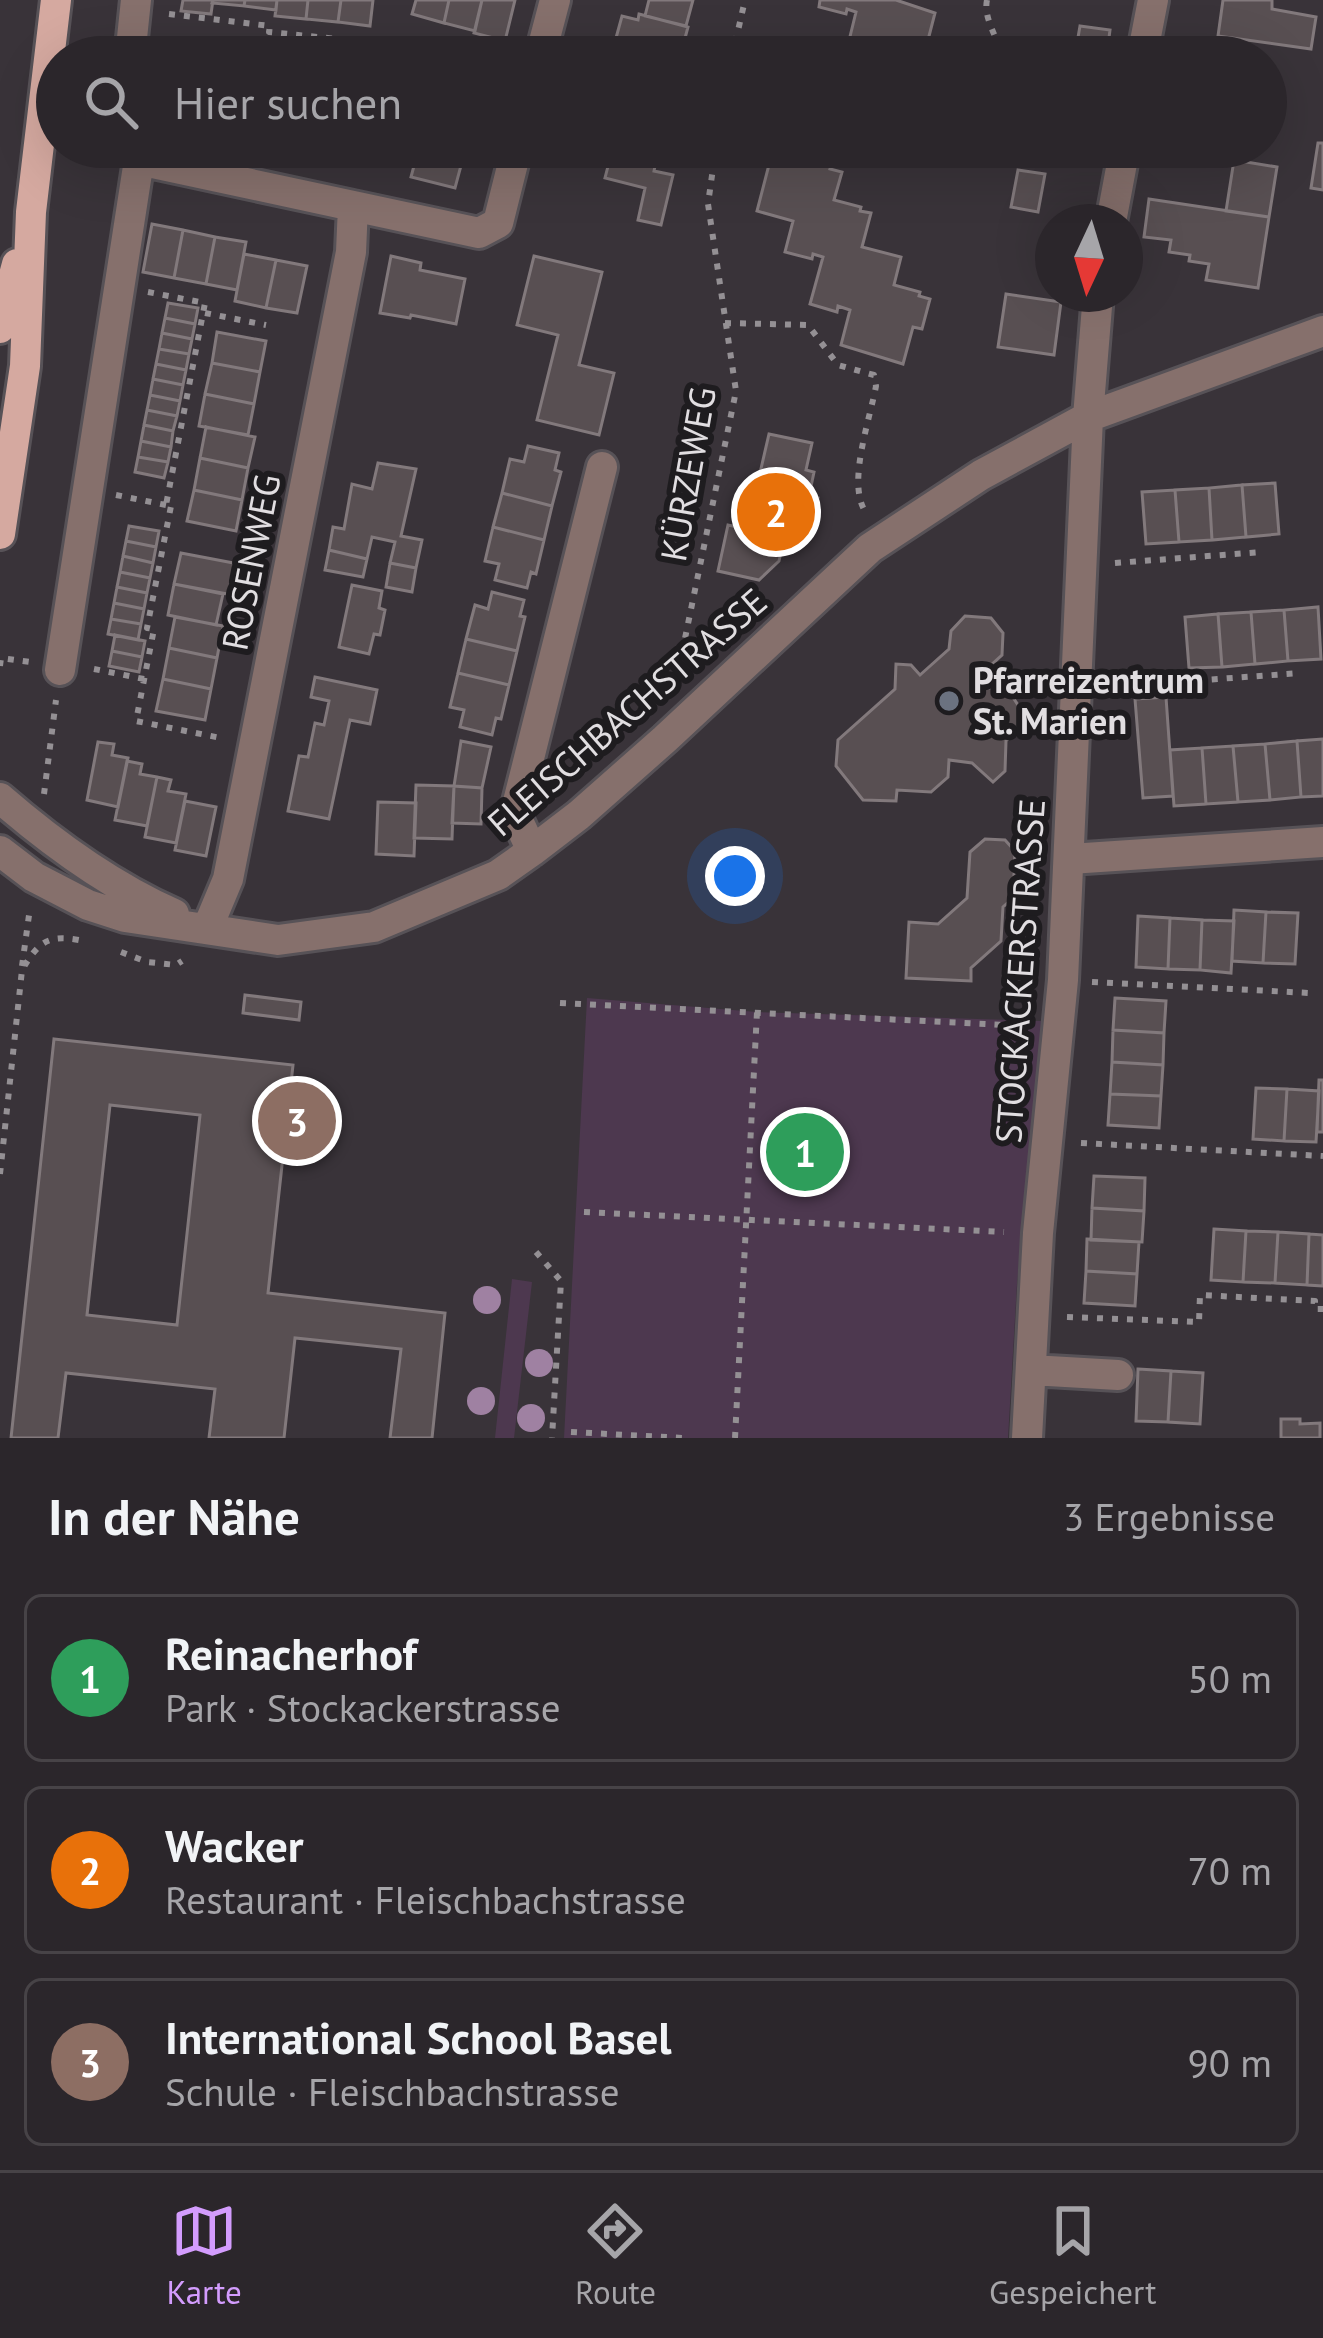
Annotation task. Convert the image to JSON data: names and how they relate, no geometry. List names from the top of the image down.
{
  "streets": {
    "street": ["ROSENWEG", "FLEISCHBACHSTRASSE", "STOCKACKERSTRASSE"],
    "path": ["KÜRZEWEG"]
  },
  "crossings": [
    ["KÜRZEWEG", "FLEISCHBACHSTRASSE"],
    ["ROSENWEG", "FLEISCHBACHSTRASSE"],
    ["FLEISCHBACHSTRASSE", "STOCKACKERSTRASSE"]
  ],
  "places": ["Pfarreizentrum St. Marien"],
  "north": "bottom",
  "page": {
    "search": "Hier suchen",
    "pins": ["2", "3", "1"],
    "heading": ["In der Nähe", "3 Ergebnisse"],
    "list": [
      {
        "mark": "1",
        "name": "Reinacherhof",
        "note": "Park · Stockackerstrasse",
        "value": "50 m"
      },
      {
        "mark": "2",
        "name": "Wacker",
        "note": "Restaurant · Fleischbachstrasse",
        "value": "70 m"
      },
      {
        "mark": "3",
        "name": "International School Basel",
        "note": "Schule · Fleischbachstrasse",
        "value": "90 m"
      }
    ],
    "nav": ["Karte", "Route", "Gespeichert"]
  }
}
